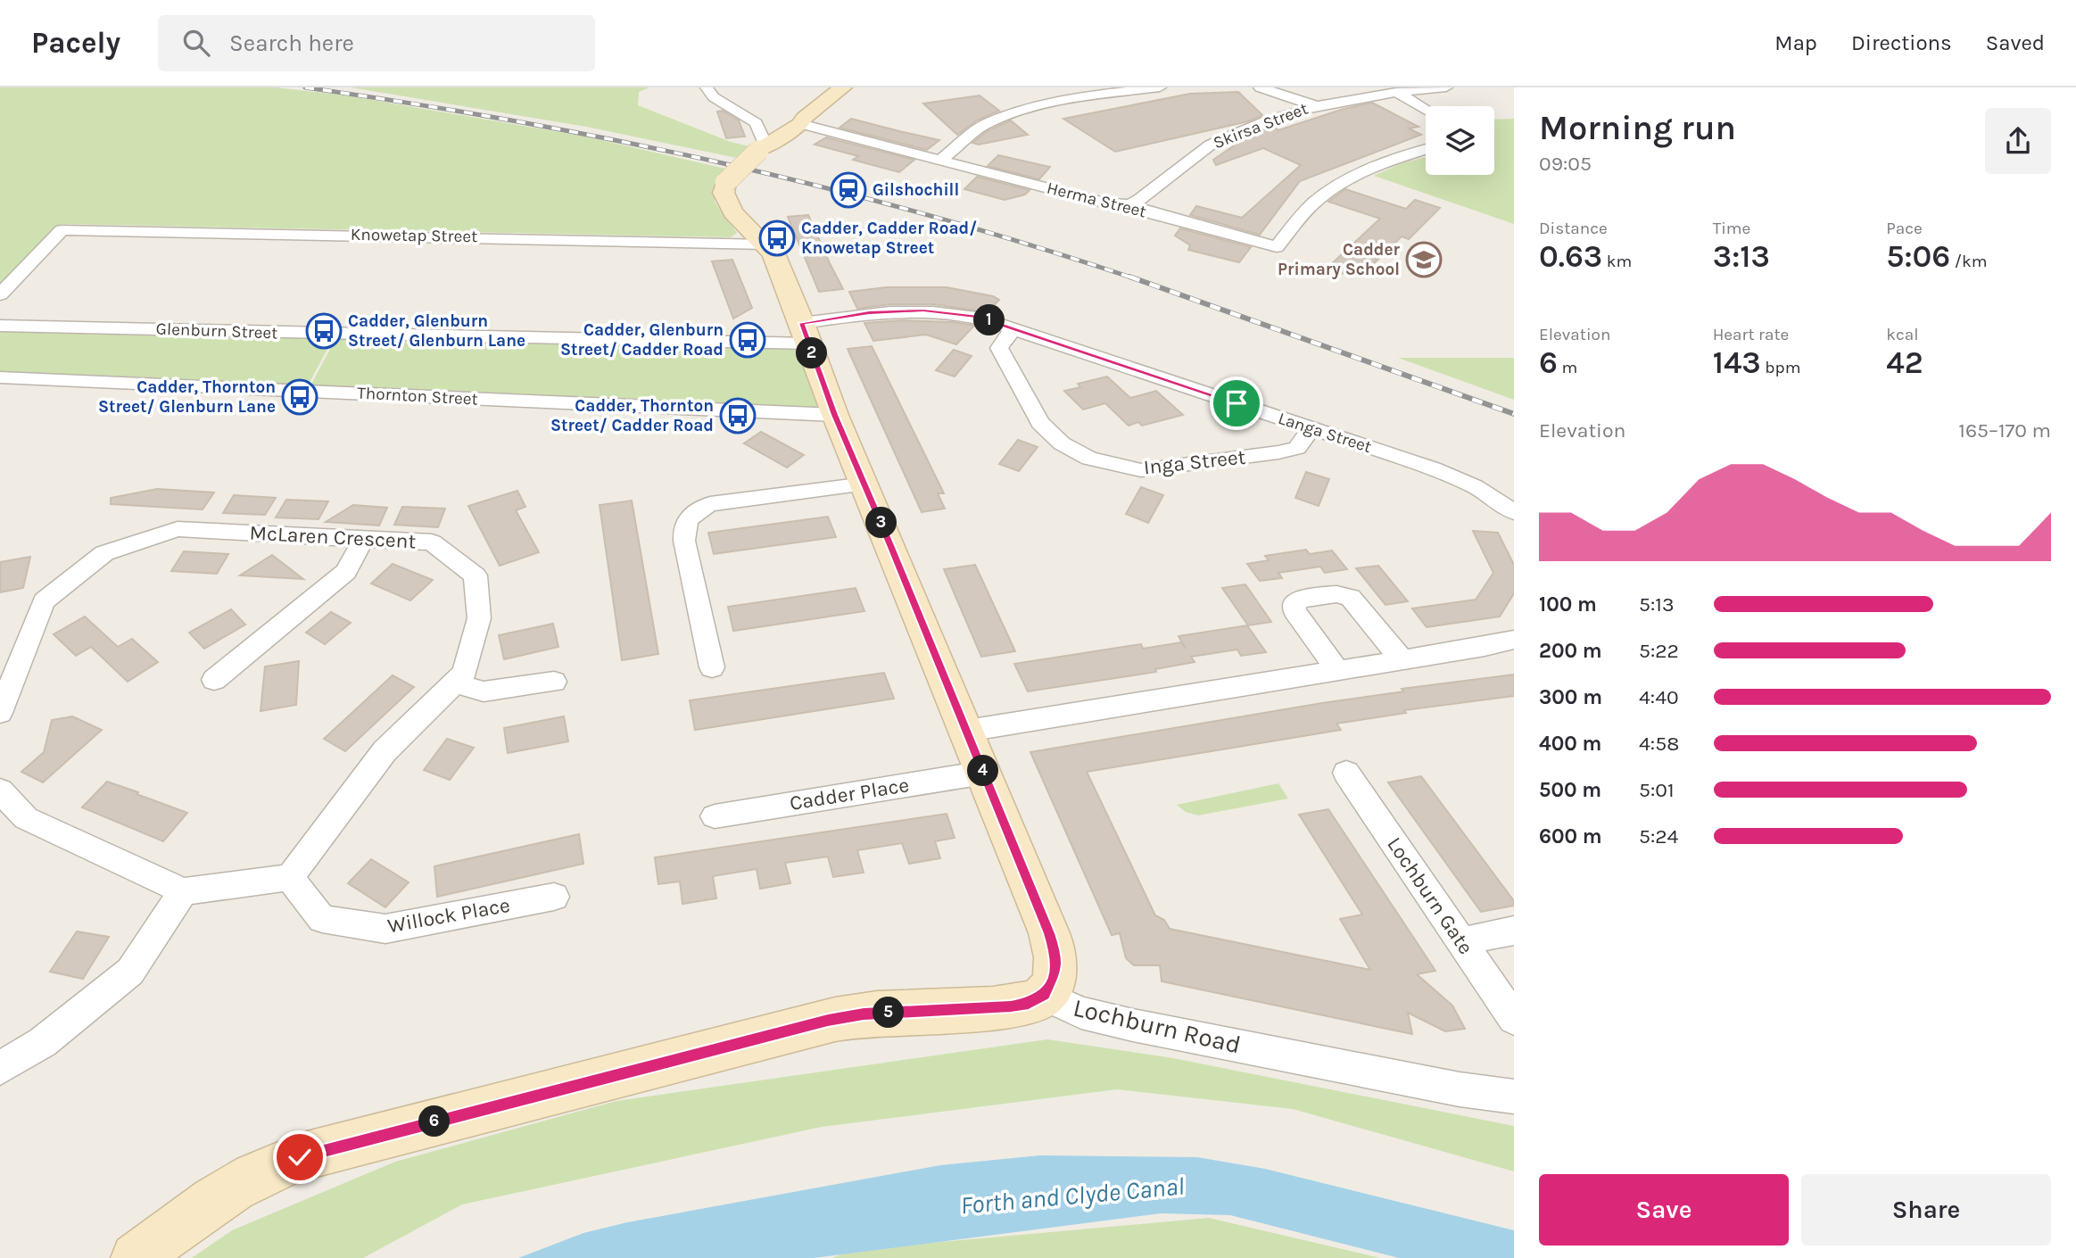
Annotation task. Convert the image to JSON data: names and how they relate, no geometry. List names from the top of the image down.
{
  "streets": {
    "street": [
      "Skirsa Street",
      "Herma Street",
      "Knowetap Street",
      "Glenburn Street",
      "Thornton Street",
      "Langa Street",
      "Inga Street",
      "McLaren Crescent",
      "Cadder Place",
      "Lochburn Gate",
      "Willock Place",
      "Lochburn Road"
    ]
  },
  "crossings": [
    ["Skirsa Street", "Herma Street"],
    ["Glenburn Street", "Langa Street"],
    ["Langa Street", "Inga Street"],
    ["McLaren Crescent", "Willock Place"]
  ],
  "water": ["Forth and Clyde Canal"],
  "places": {
    "station": ["Gilshochill"],
    "bus stop": [
      "Cadder, Cadder Road/ Knowetap Street",
      "Cadder, Glenburn Street/ Glenburn Lane",
      "Cadder, Glenburn Street/ Cadder Road",
      "Cadder, Thornton Street/ Glenburn Lane",
      "Cadder, Thornton Street/ Cadder Road"
    ],
    "school or university": ["Cadder Primary School"]
  },
  "page": {
    "header": "Pacely",
    "search": "Search here",
    "nav": ["Map", "Directions", "Saved"],
    "heading": ["Morning run", "09:05"],
    "stats": [
      ["Distance", "0.63 km"],
      ["Time", "3:13"],
      ["Pace", "5:06 /km"],
      ["Elevation", "6 m"],
      ["Heart rate", "143 bpm"],
      ["kcal", "42"]
    ],
    "pins": [
      "1",
      "2",
      "3",
      "4",
      "5",
      "6"
    ],
    "chart": ["Elevation", "165–170 m"],
    "list": [
      {
        "name": "100 m",
        "note": "5:13"
      },
      {
        "name": "200 m",
        "note": "5:22"
      },
      {
        "name": "300 m",
        "note": "4:40"
      },
      {
        "name": "400 m",
        "note": "4:58"
      },
      {
        "name": "500 m",
        "note": "5:01"
      },
      {
        "name": "600 m",
        "note": "5:24"
      }
    ],
    "buttons": ["Save", "Share"]
  }
}
